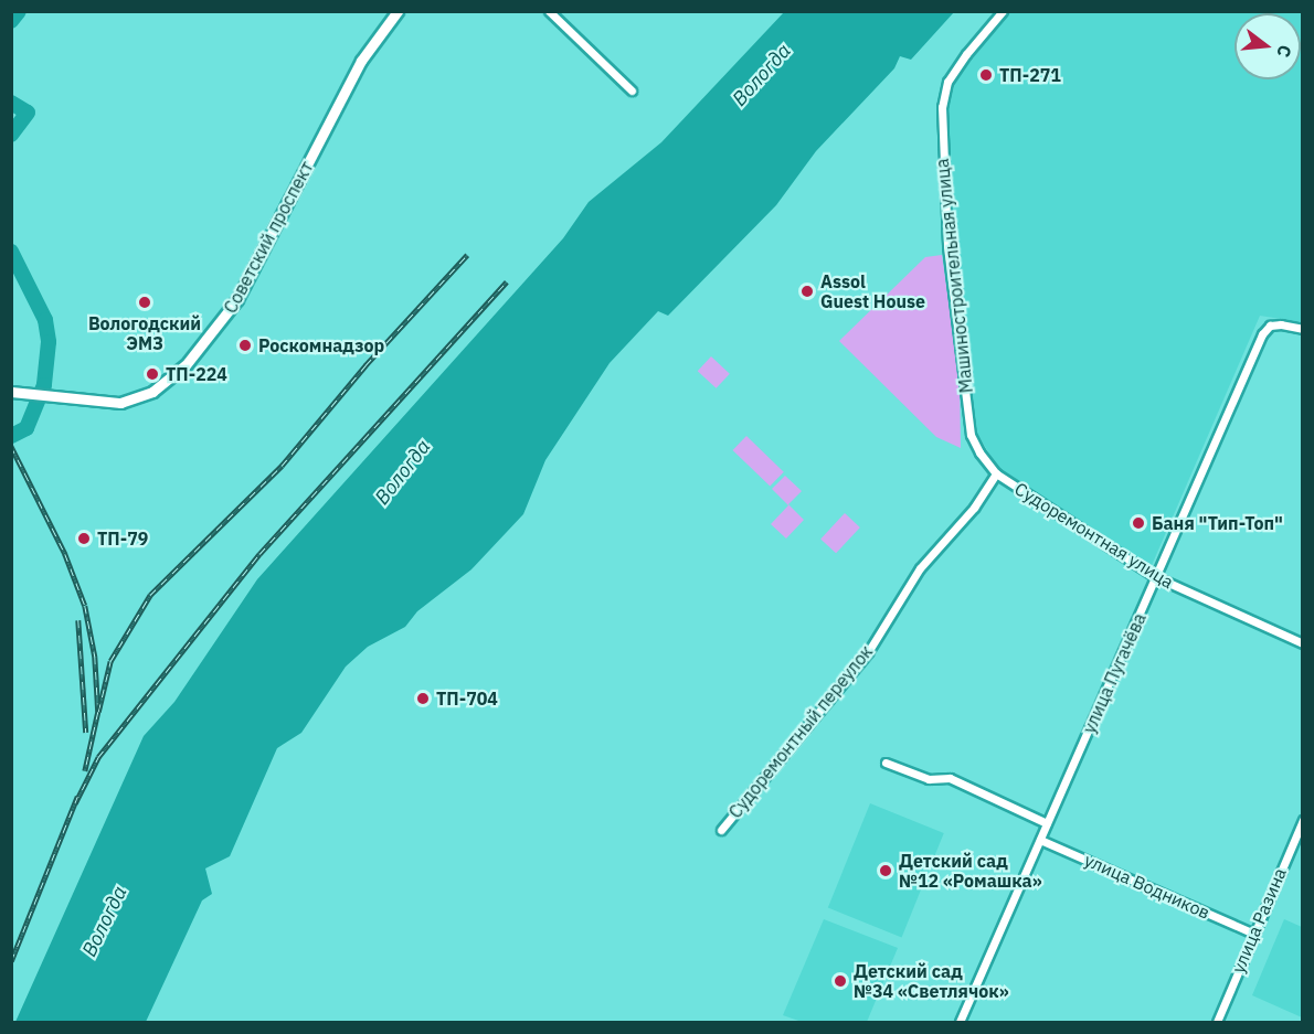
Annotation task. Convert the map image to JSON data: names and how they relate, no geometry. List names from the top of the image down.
{
  "streets": {
    "street": [
      "Советский проспект",
      "Машиностроительная улица",
      "Судоремонтная улица",
      "улица Пугачёва",
      "Судоремонтный переулок",
      "улица Водников",
      "улица Разина"
    ]
  },
  "crossings": [
    ["Машиностроительная улица", "Судоремонтная улица"],
    ["Машиностроительная улица", "Судоремонтный переулок"],
    ["Судоремонтная улица", "улица Пугачёва"],
    ["Судоремонтная улица", "Судоремонтный переулок"],
    ["улица Пугачёва", "улица Водников"],
    ["улица Водников", "улица Разина"]
  ],
  "water": ["Вологда"],
  "places": [
    "ТП-271",
    "Assol Guest House",
    "Вологодский ЭМЗ",
    "Роскомнадзор",
    "ТП-224",
    "Баня \"Тип-Топ\"",
    "ТП-79",
    "ТП-704",
    "Детский сад №12 «Ромашка»",
    "Детский сад №34 «Светлячок»"
  ],
  "north": "right"
}
